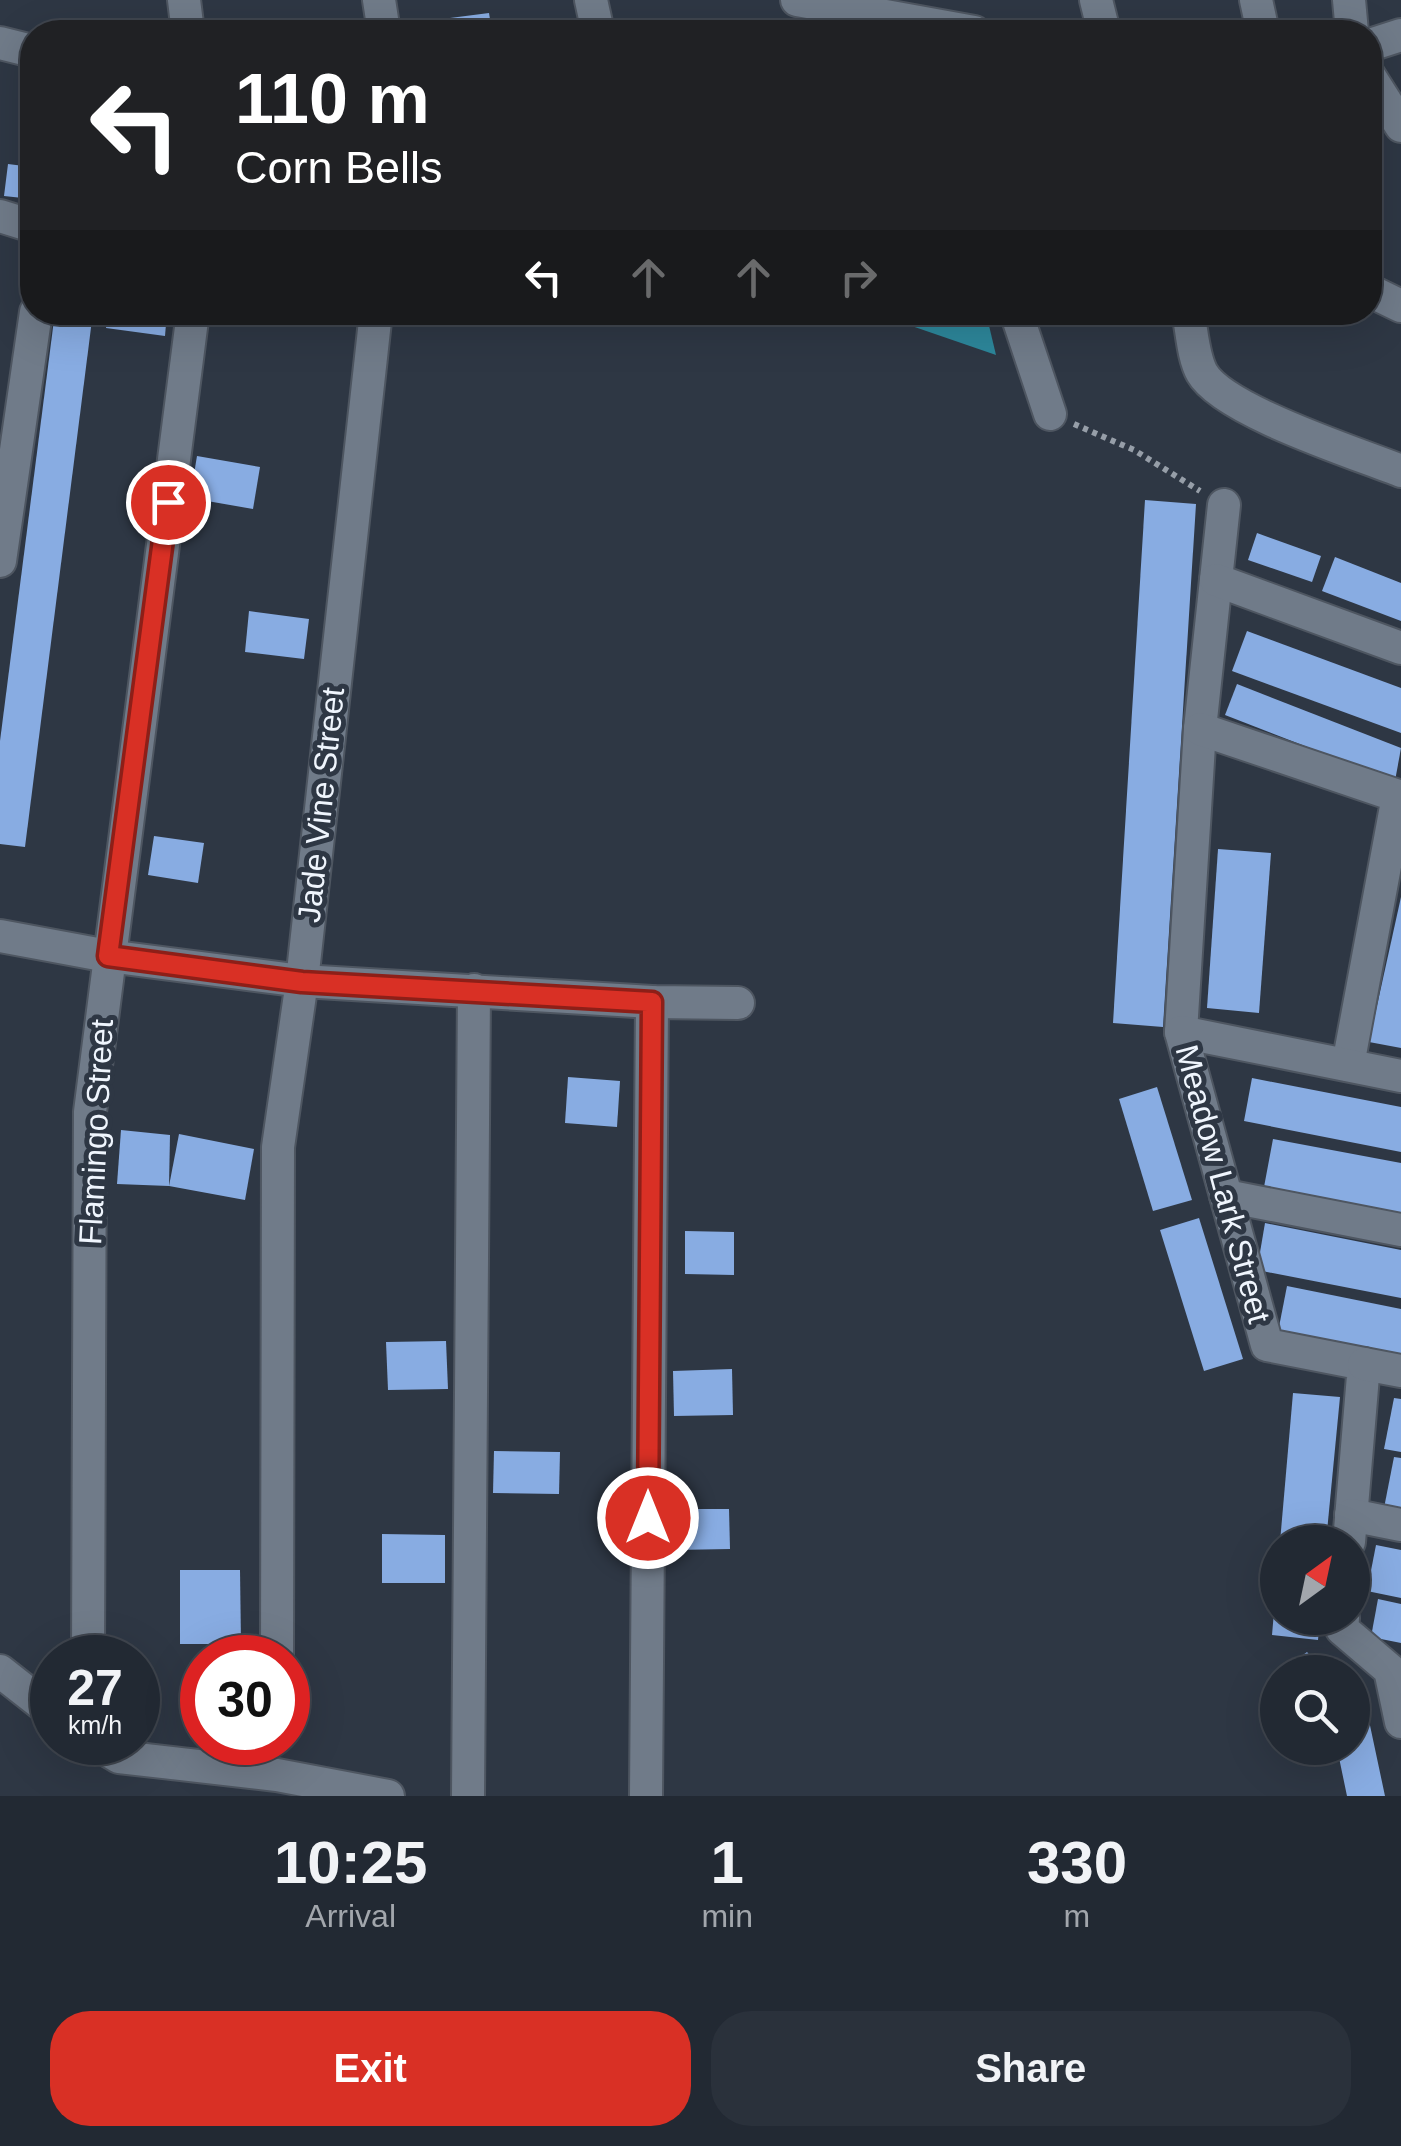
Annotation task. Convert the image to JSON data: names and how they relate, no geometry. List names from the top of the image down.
{
  "streets": {
    "street": ["Jade Vine Street", "Flamingo Street", "Meadow Lark Street"]
  },
  "north": "top right",
  "page": {
    "turn": ["110 m", "Corn Bells"],
    "speed": "27 km/h",
    "limit": "30",
    "eta": [
      "10:25",
      "Arrival",
      "1",
      "min",
      "330",
      "m"
    ],
    "buttons": ["Exit", "Share"]
  }
}
